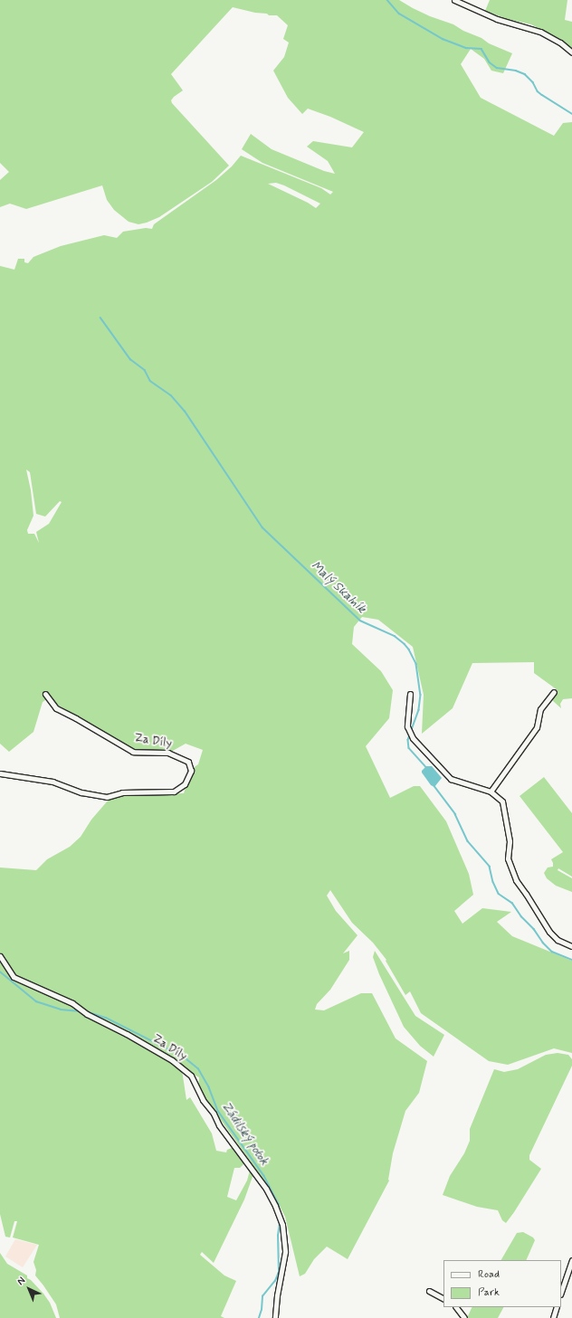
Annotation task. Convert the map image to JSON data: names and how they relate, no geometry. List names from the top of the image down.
{
  "streets": {
    "street": ["Za Díly"]
  },
  "water": ["Malý Skalník", "Zádilský potok"],
  "legend": ["Road", "Park"],
  "north": "top left"
}
